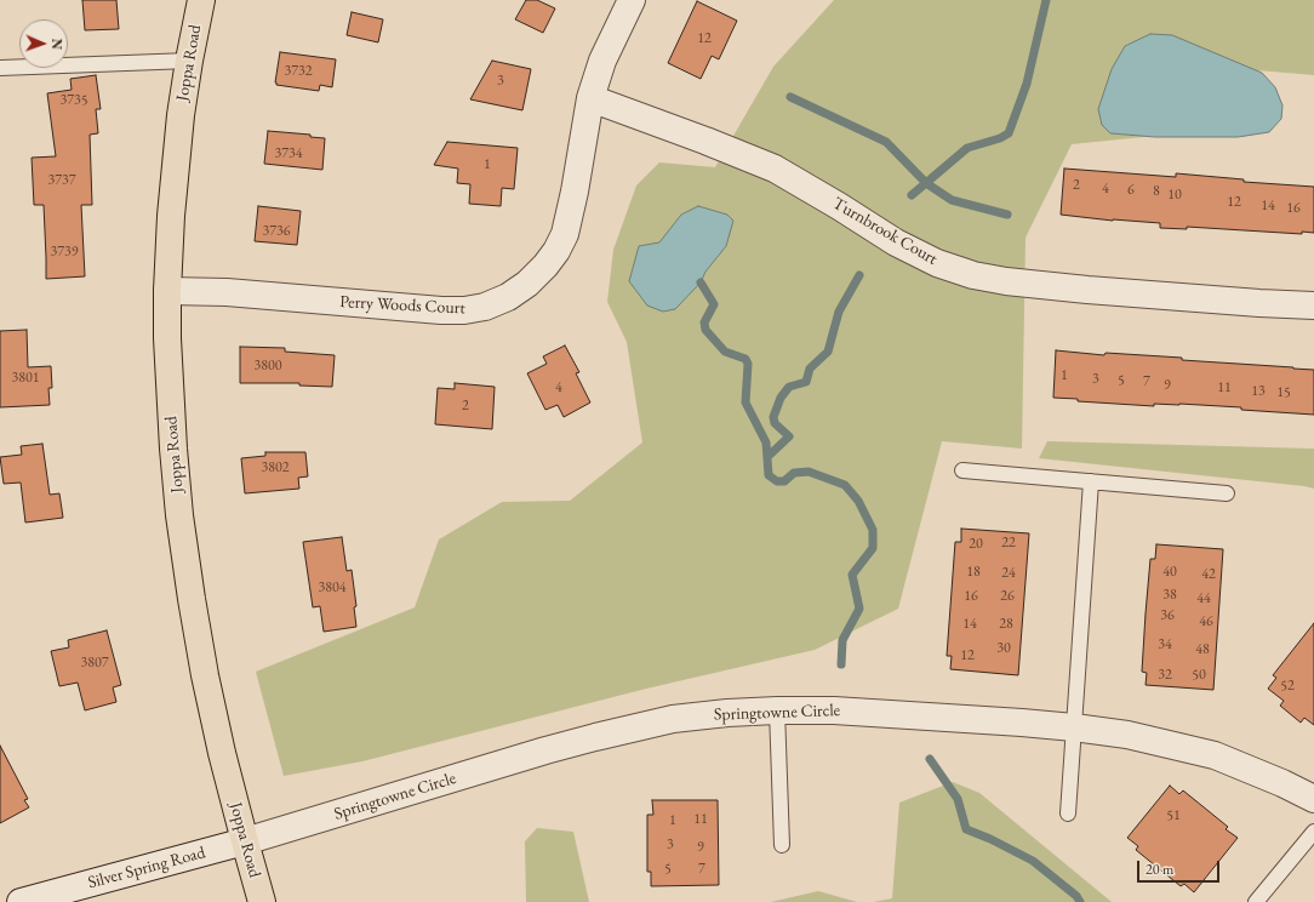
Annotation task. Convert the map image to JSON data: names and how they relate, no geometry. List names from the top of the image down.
{
  "streets": {
    "main road": ["Joppa Road"],
    "street": [
      "Turnbrook Court",
      "Perry Woods Court",
      "Springtowne Circle",
      "Silver Spring Road"
    ]
  },
  "crossings": [
    ["Joppa Road", "Perry Woods Court"],
    ["Joppa Road", "Springtowne Circle"],
    ["Joppa Road", "Silver Spring Road"],
    ["Turnbrook Court", "Perry Woods Court"],
    ["Springtowne Circle", "Silver Spring Road"]
  ],
  "house_numbers": [
    "12",
    "3732",
    "3",
    "3735",
    "3734",
    "1",
    "3737",
    "2",
    "4",
    "6",
    "8",
    "10",
    "12",
    "14",
    "16",
    "3736",
    "3739",
    "3800",
    "1",
    "3801",
    "3",
    "5",
    "7",
    "9",
    "4",
    "11",
    "13",
    "15",
    "2",
    "3802",
    "22",
    "20",
    "18",
    "40",
    "24",
    "42",
    "3804",
    "38",
    "16",
    "26",
    "44",
    "36",
    "46",
    "14",
    "28",
    "34",
    "30",
    "48",
    "12",
    "3807",
    "32",
    "50",
    "52",
    "51",
    "11",
    "1",
    "3",
    "9",
    "5",
    "7"
  ],
  "scale_bar": "20 m",
  "north": "right"
}
